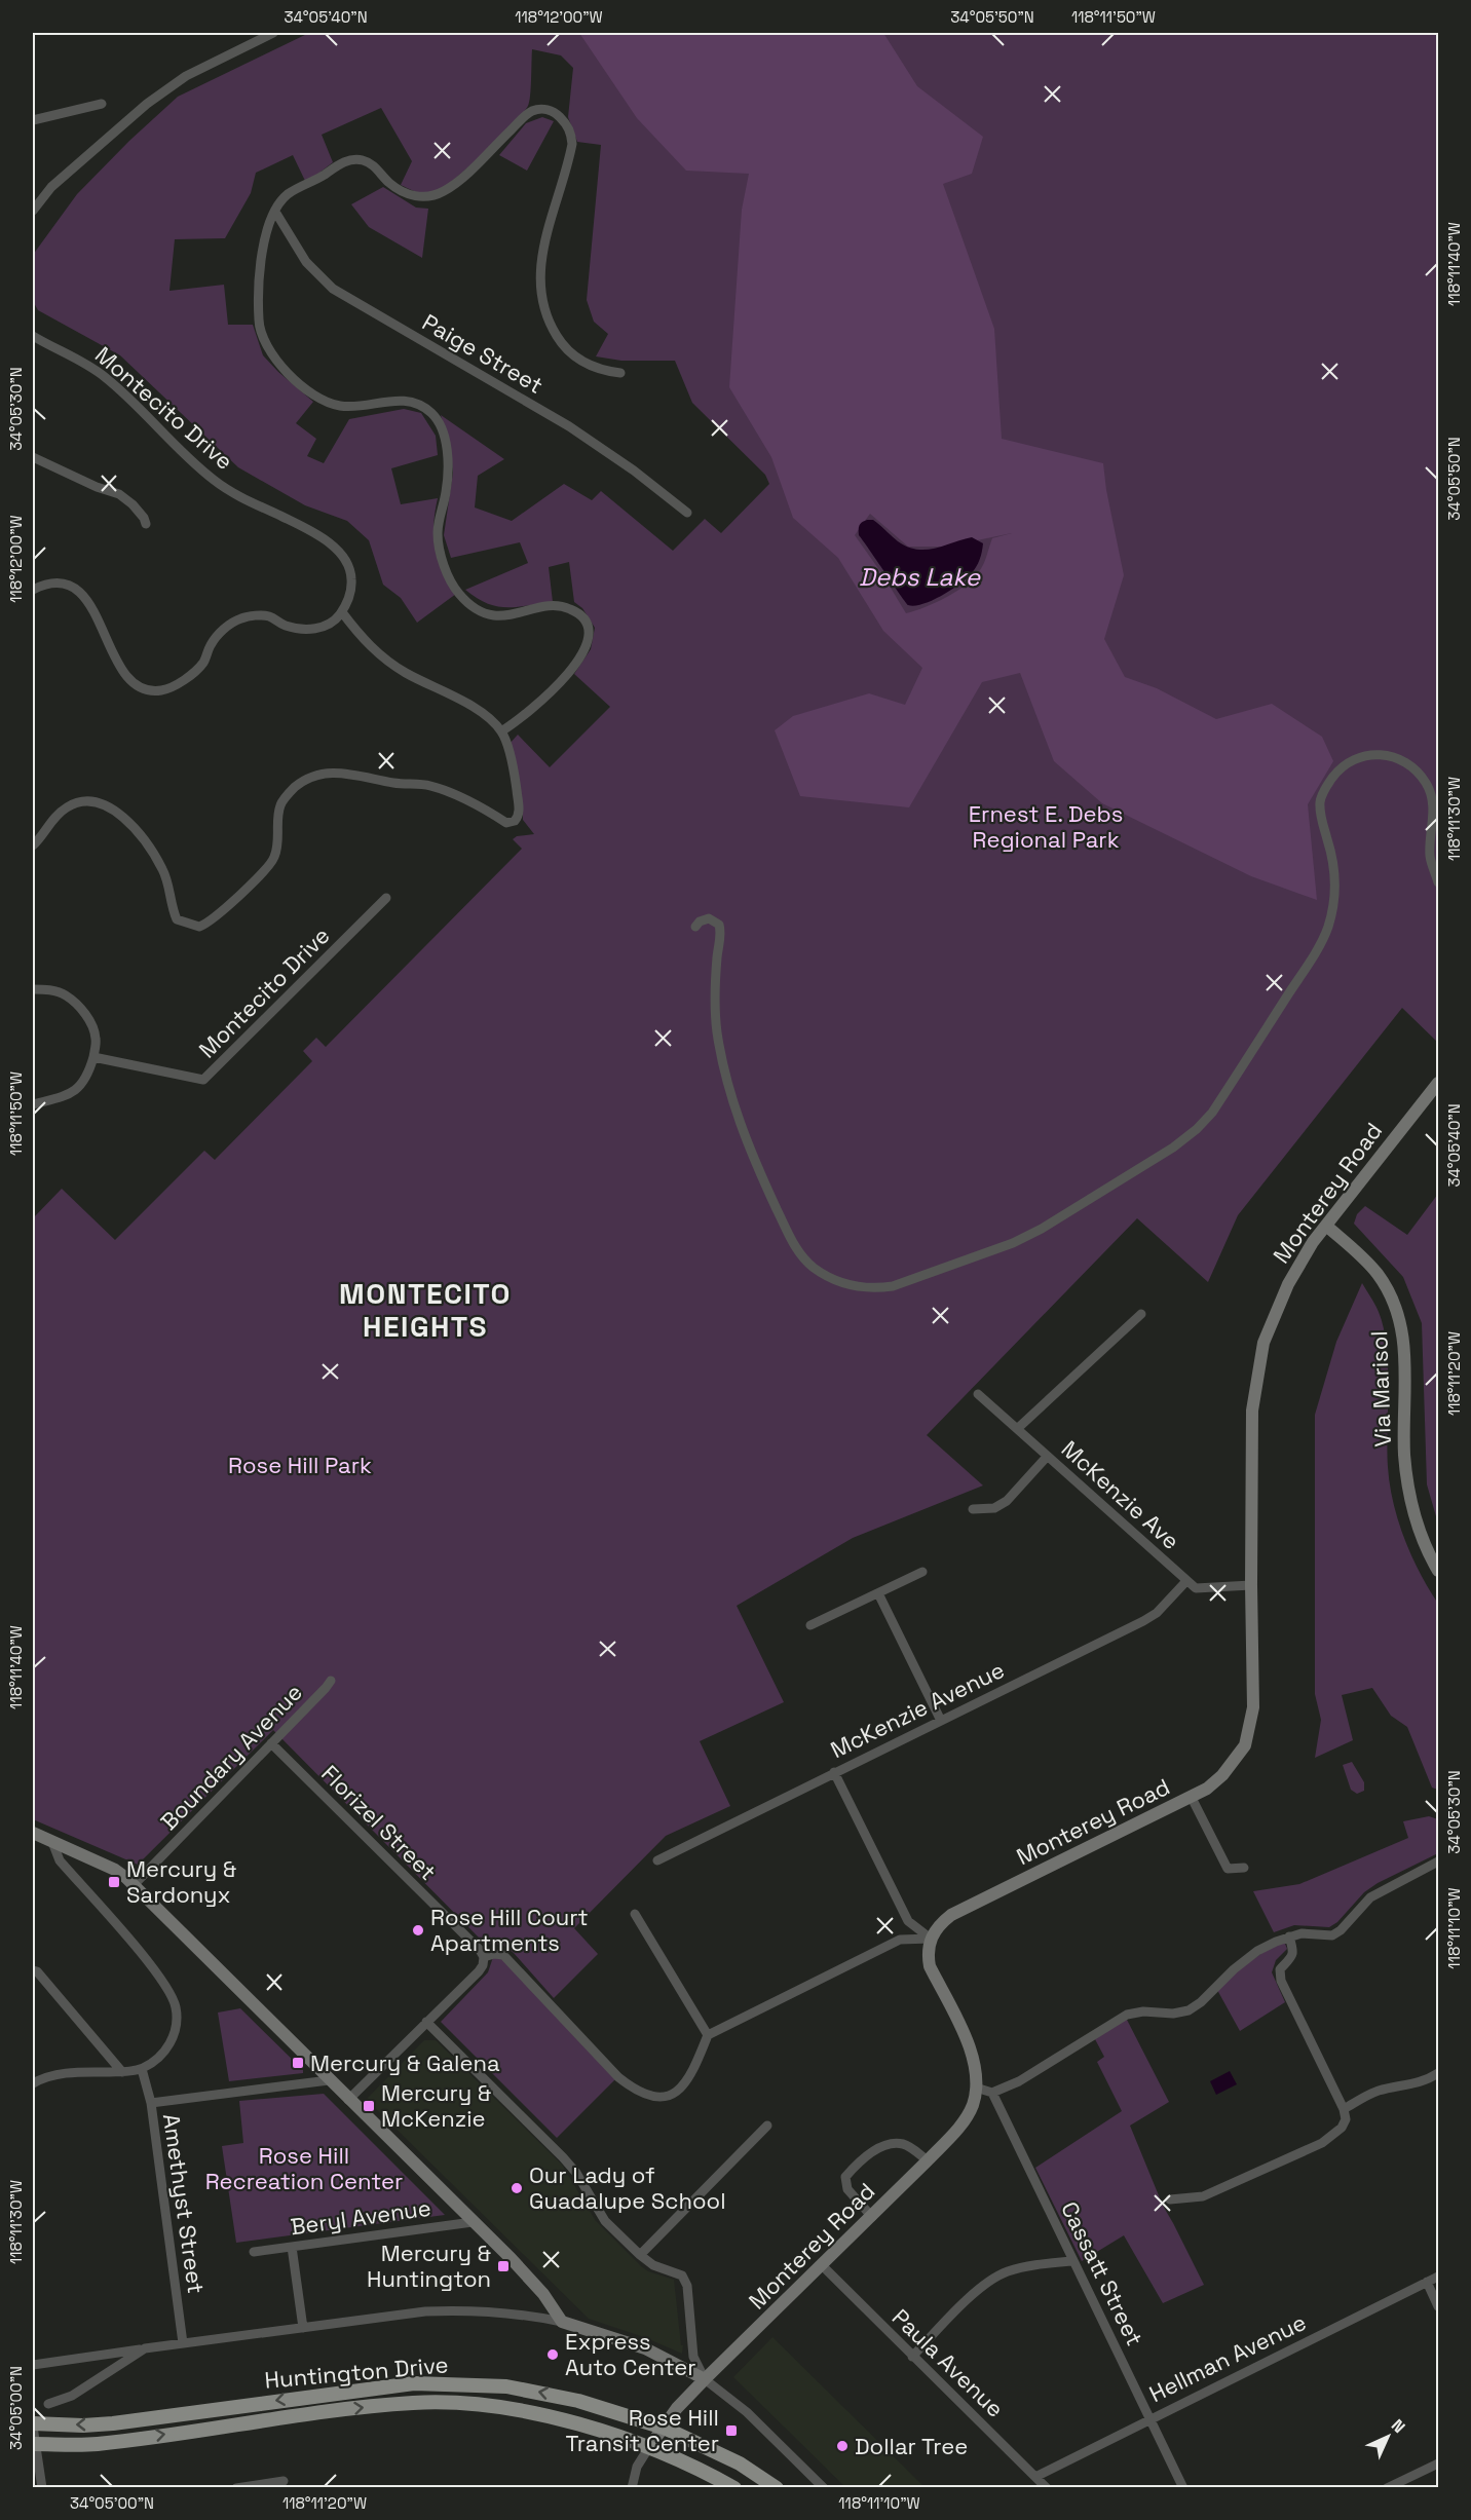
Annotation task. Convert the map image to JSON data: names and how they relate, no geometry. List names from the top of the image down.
{
  "streets": {
    "main road": ["Huntington Drive"],
    "street": [
      "Paige Street",
      "Montecito Drive",
      "Monterey Road",
      "Via Marisol",
      "McKenzie Ave",
      "McKenzie Avenue",
      "Boundary Avenue",
      "Florizel Street",
      "Amethyst Street",
      "Beryl Avenue",
      "Cassatt Street",
      "Hellman Avenue",
      "Paula Avenue"
    ]
  },
  "crossings": [
    ["Monterey Road", "Via Marisol"],
    ["Monterey Road", "McKenzie Ave"],
    ["Monterey Road", "Paula Avenue"],
    ["Monterey Road", "Huntington Drive"],
    ["McKenzie Ave", "McKenzie Avenue"],
    ["Boundary Avenue", "Florizel Street"],
    ["Cassatt Street", "Hellman Avenue"],
    ["Hellman Avenue", "Paula Avenue"]
  ],
  "districts": ["MONTECITO HEIGHTS"],
  "water": ["Debs Lake"],
  "parks": ["Ernest E. Debs Regional Park", "Rose Hill Park", "Rose Hill Recreation Center"],
  "places": {
    "transit": [
      "Mercury & Sardonyx",
      "Mercury & Galena",
      "Mercury & McKenzie",
      "Mercury & Huntington",
      "Rose Hill Transit Center"
    ],
    "other": [
      "Rose Hill Court Apartments",
      "Our Lady of Guadalupe School",
      "Express Auto Center",
      "Dollar Tree"
    ]
  },
  "north": "top right",
  "coordinates": [
    "34°05'40\"N",
    "118°12'00\"W",
    "34°05'50\"N",
    "118°11'50\"W",
    "118°11'40\"W",
    "34°05'30\"N",
    "118°11'30\"W",
    "118°11'20\"W",
    "118°11'10\"W",
    "34°05'00\"N"
  ]
}
